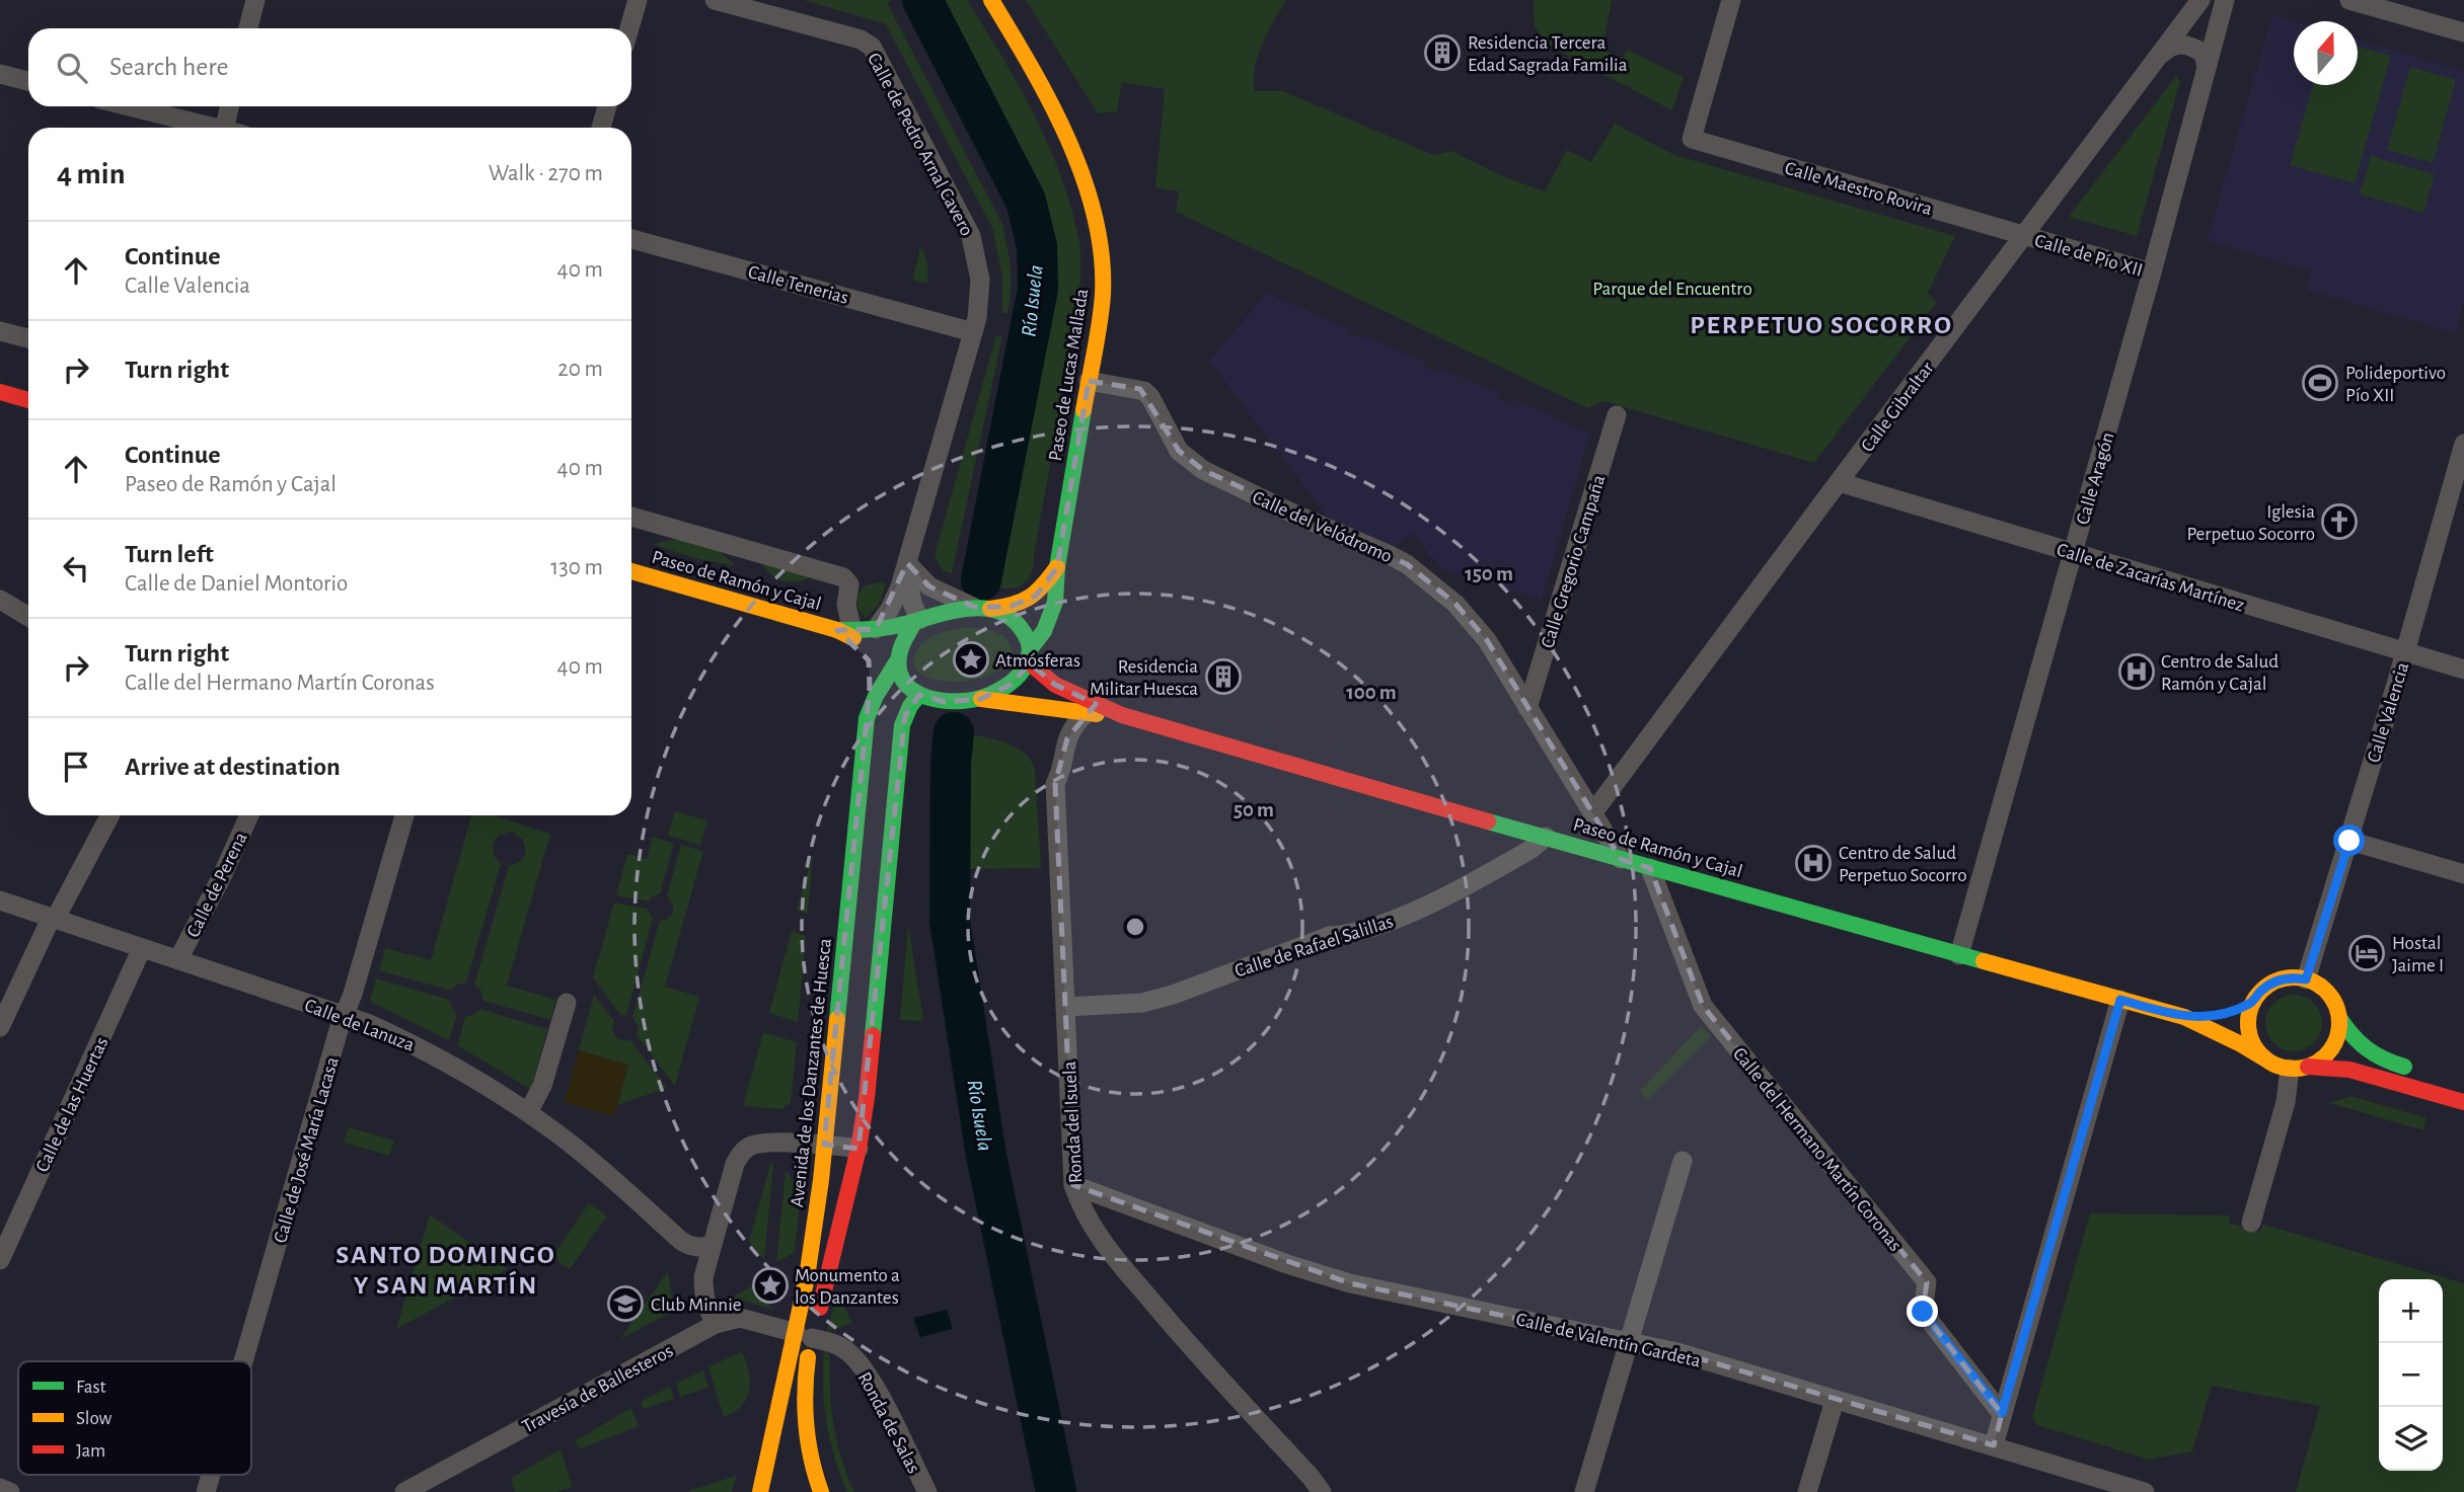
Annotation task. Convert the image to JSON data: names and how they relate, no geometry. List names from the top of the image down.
{
  "streets": {
    "main road": ["Paseo de Lucas Mallada", "Paseo de Ramón y Cajal", "Avenida de los Danzantes de Huesca"],
    "street": [
      "Calle de Pedro Arnal Cavero",
      "Calle Maestro Rovira",
      "Calle de Pío XII",
      "Calle Tenerias",
      "Calle Gibraltar",
      "Calle Aragón",
      "Calle del Velódromo",
      "Calle Gregorio Campaña",
      "Calle de Zacarías Martínez",
      "Calle Valencia",
      "Calle de Perena",
      "Calle de Rafael Salillas",
      "Calle de Lanuza",
      "Calle de las Huertas",
      "Ronda del Isuela",
      "Calle del Hermano Martín Coronas",
      "Calle de José María Lacasa",
      "Calle de Valentín Gardeta",
      "Travesía de Ballesteros",
      "Ronda de Salas"
    ]
  },
  "crossings": [
    ["Calle de Pedro Arnal Cavero", "Calle Tenerias"],
    ["Calle de Pedro Arnal Cavero", "Paseo de Lucas Mallada"],
    ["Calle de Pedro Arnal Cavero", "Paseo de Ramón y Cajal"],
    ["Calle de Pedro Arnal Cavero", "Avenida de los Danzantes de Huesca"],
    ["Calle Maestro Rovira", "Calle de Pío XII"],
    ["Calle Maestro Rovira", "Calle Gibraltar"],
    ["Calle de Pío XII", "Calle Gibraltar"],
    ["Calle de Pío XII", "Calle Aragón"],
    ["Paseo de Lucas Mallada", "Calle del Velódromo"],
    ["Paseo de Lucas Mallada", "Paseo de Ramón y Cajal"],
    ["Paseo de Lucas Mallada", "Avenida de los Danzantes de Huesca"],
    ["Calle Gibraltar", "Calle del Velódromo"],
    ["Calle Gibraltar", "Calle de Zacarías Martínez"],
    ["Calle Aragón", "Calle de Zacarías Martínez"],
    ["Calle Aragón", "Paseo de Ramón y Cajal"],
    ["Calle del Velódromo", "Calle Gregorio Campaña"],
    ["Calle del Velódromo", "Paseo de Ramón y Cajal"],
    ["Calle de Zacarías Martínez", "Calle Valencia"],
    ["Paseo de Ramón y Cajal", "Calle Valencia"],
    ["Paseo de Ramón y Cajal", "Calle de Rafael Salillas"],
    ["Paseo de Ramón y Cajal", "Avenida de los Danzantes de Huesca"],
    ["Paseo de Ramón y Cajal", "Ronda del Isuela"],
    ["Paseo de Ramón y Cajal", "Calle del Hermano Martín Coronas"],
    ["Calle de Perena", "Calle de Lanuza"],
    ["Calle de Rafael Salillas", "Ronda del Isuela"],
    ["Calle de Lanuza", "Calle de las Huertas"],
    ["Calle de Lanuza", "Calle de José María Lacasa"],
    ["Avenida de los Danzantes de Huesca", "Travesía de Ballesteros"],
    ["Avenida de los Danzantes de Huesca", "Ronda de Salas"],
    ["Ronda del Isuela", "Calle de Valentín Gardeta"],
    ["Travesía de Ballesteros", "Ronda de Salas"]
  ],
  "districts": ["PERPETUO SOCORRO", "SANTO DOMINGO Y SAN MARTÍN"],
  "water": ["Río Isuela"],
  "parks": ["Parque del Encuentro"],
  "places": {
    "building": ["Residencia Tercera Edad Sagrada Familia", "Residencia Militar Huesca"],
    "sports": ["Polideportivo Pío XII"],
    "church": ["Iglesia Perpetuo Socorro"],
    "place": ["Atmósferas", "Monumento a los Danzantes"],
    "hospital": ["Centro de Salud Ramón y Cajal", "Centro de Salud Perpetuo Socorro"],
    "hotel": ["Hostal Jaime I"],
    "school or university": ["Club Minnie"]
  },
  "legend": ["Fast", "Slow", "Jam"],
  "north": "top",
  "page": {
    "search": "Search here",
    "heading": ["4 min", "Walk · 270 m"],
    "list": [
      ["Continue", "Calle Valencia", "40 m"],
      ["Turn right", "20 m"],
      ["Continue", "Paseo de Ramón y Cajal", "40 m"],
      ["Turn left", "Calle de Daniel Montorio", "130 m"],
      ["Turn right", "Calle del Hermano Martín Coronas", "40 m"],
      "Arrive at destination"
    ],
    "map_buttons": ["+", "−"]
  },
  "rings": ["150 m", "100 m", "50 m"]
}
